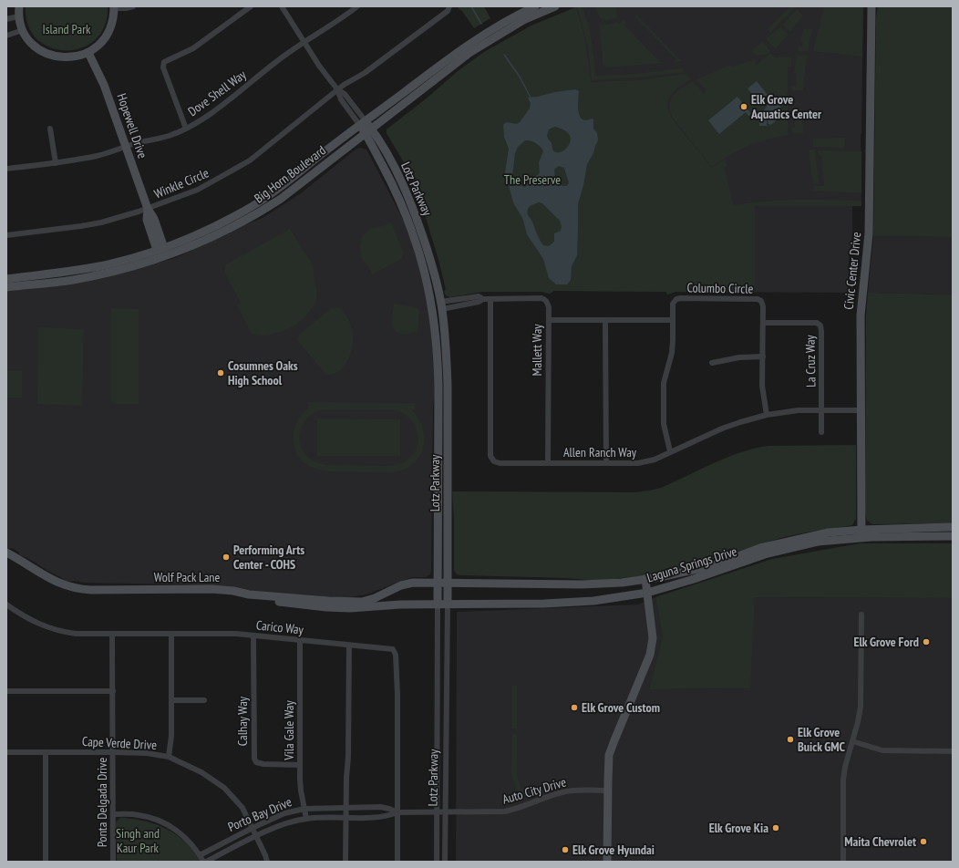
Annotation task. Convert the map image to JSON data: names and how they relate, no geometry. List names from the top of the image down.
{
  "streets": {
    "street": [
      "Dove Shell Way",
      "Hopewell Drive",
      "Big Horn Boulevard",
      "Winkle Circle",
      "Lotz Parkway",
      "Civic Center Drive",
      "Columbo Circle",
      "Mallett Way",
      "La Cruz Way",
      "Allen Ranch Way",
      "Laguna Springs Drive",
      "Wolf Pack Lane",
      "Carico Way",
      "Calhay Way",
      "Vila Gale Way",
      "Cape Verde Drive",
      "Auto City Drive",
      "Ponta Delgada Drive",
      "Porto Bay Drive"
    ]
  },
  "crossings": [
    ["Dove Shell Way", "Hopewell Drive"],
    ["Hopewell Drive", "Big Horn Boulevard"],
    ["Hopewell Drive", "Winkle Circle"],
    ["Big Horn Boulevard", "Lotz Parkway"],
    ["Lotz Parkway", "Mallett Way"],
    ["Lotz Parkway", "Laguna Springs Drive"],
    ["Lotz Parkway", "Wolf Pack Lane"],
    ["Lotz Parkway", "Auto City Drive"],
    ["Lotz Parkway", "Porto Bay Drive"],
    ["Civic Center Drive", "Allen Ranch Way"],
    ["Civic Center Drive", "Laguna Springs Drive"],
    ["Columbo Circle", "La Cruz Way"],
    ["Columbo Circle", "Allen Ranch Way"],
    ["Mallett Way", "Allen Ranch Way"],
    ["La Cruz Way", "Allen Ranch Way"],
    ["Laguna Springs Drive", "Wolf Pack Lane"],
    ["Carico Way", "Calhay Way"],
    ["Carico Way", "Vila Gale Way"],
    ["Carico Way", "Ponta Delgada Drive"],
    ["Carico Way", "Porto Bay Drive"],
    ["Calhay Way", "Vila Gale Way"],
    ["Vila Gale Way", "Porto Bay Drive"],
    ["Cape Verde Drive", "Ponta Delgada Drive"],
    ["Cape Verde Drive", "Porto Bay Drive"],
    ["Auto City Drive", "Porto Bay Drive"]
  ],
  "parks": ["Island Park", "The Preserve", "Singh and Kaur Park"],
  "places": [
    "Elk Grove Aquatics Center",
    "Cosumnes Oaks High School",
    "Performing Arts Center - COHS",
    "Elk Grove Ford",
    "Elk Grove Custom",
    "Elk Grove Buick GMC",
    "Elk Grove Kia",
    "Maita Chevrolet",
    "Elk Grove Hyundai"
  ]
}
